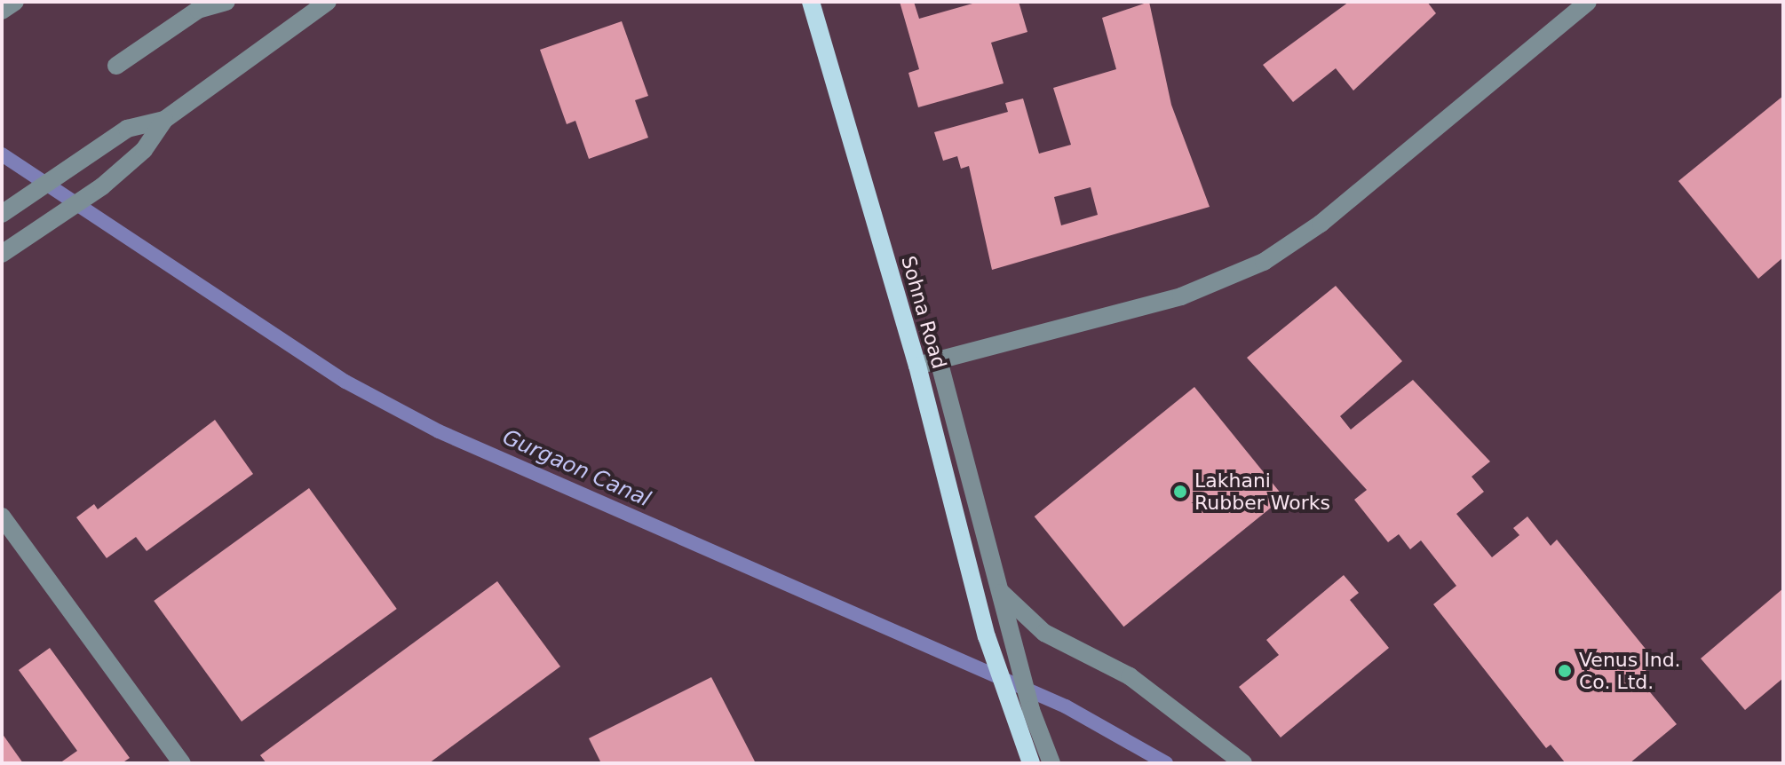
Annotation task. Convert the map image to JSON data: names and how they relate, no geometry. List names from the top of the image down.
{
  "streets": {
    "main road": ["Sohna Road"]
  },
  "water": ["Gurgaon Canal"],
  "places": ["Lakhani Rubber Works", "Venus Ind. Co. Ltd."]
}
